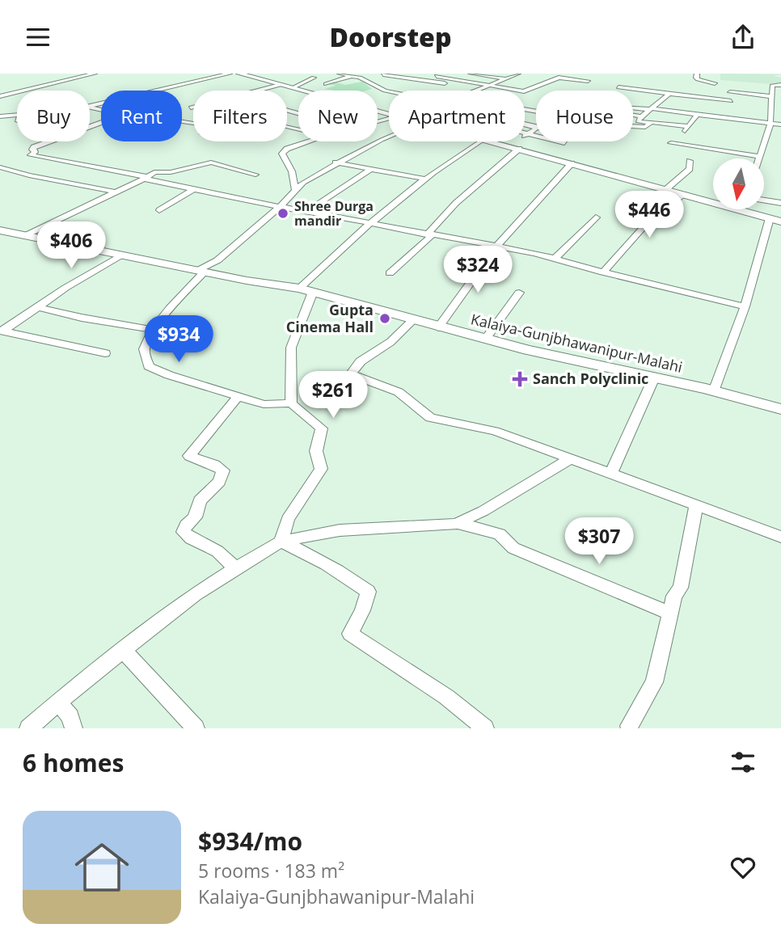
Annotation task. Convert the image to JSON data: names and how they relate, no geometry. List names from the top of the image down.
{
  "streets": {
    "street": ["Kalaiya-Gunjbhawanipur-Malahi"]
  },
  "places": {
    "other": ["Shree Durga mandir", "Gupta Cinema Hall"],
    "health": ["Sanch Polyclinic"]
  },
  "north": "bottom",
  "page": {
    "header": "Doorstep",
    "chip": [
      "Buy",
      "Rent",
      "Filters",
      "New",
      "Apartment",
      "House"
    ],
    "price": [
      "$446",
      "$406",
      "$324",
      "$934",
      "$261",
      "$307"
    ],
    "heading": "6 homes",
    "list": [
      {
        "name": "$934/mo",
        "note": "5 rooms · 183 m² · Kalaiya-Gunjbhawanipur-Malahi"
      }
    ]
  }
}
